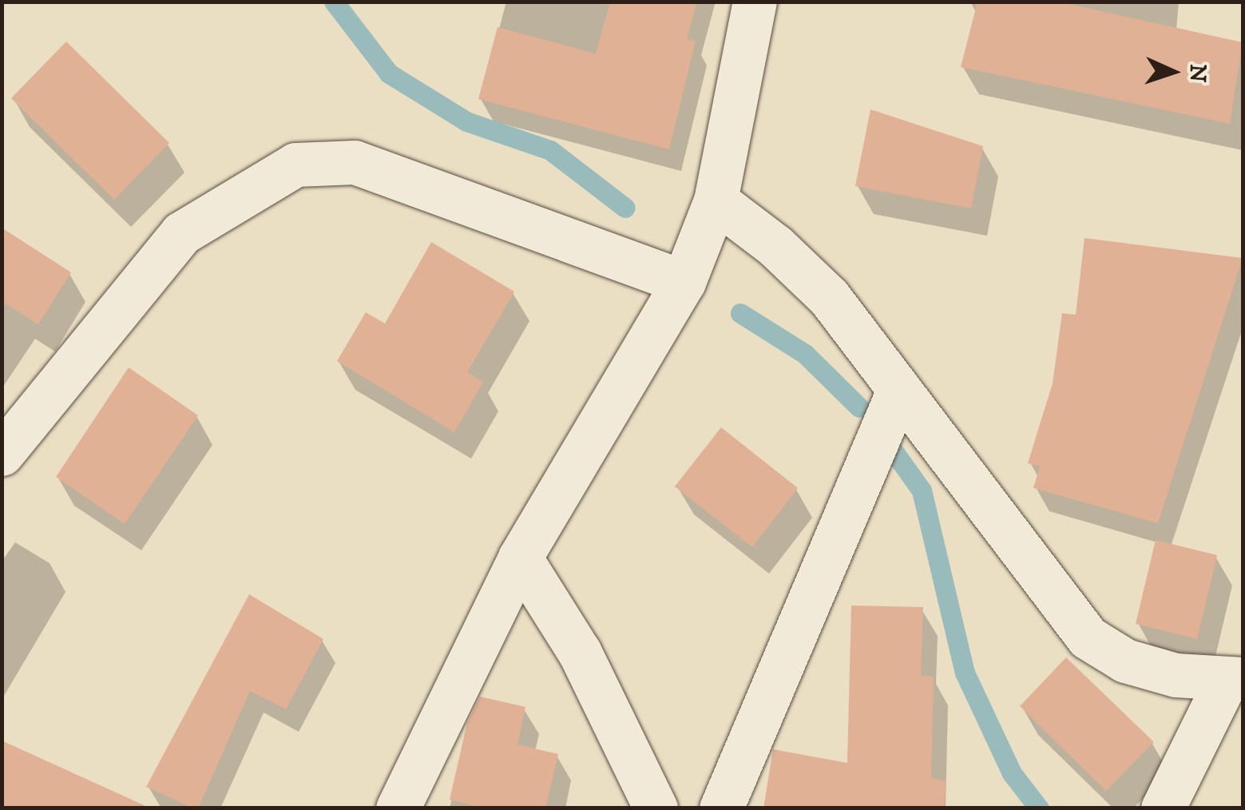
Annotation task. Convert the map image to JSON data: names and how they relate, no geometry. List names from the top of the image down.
{
  "north": "right"
}
